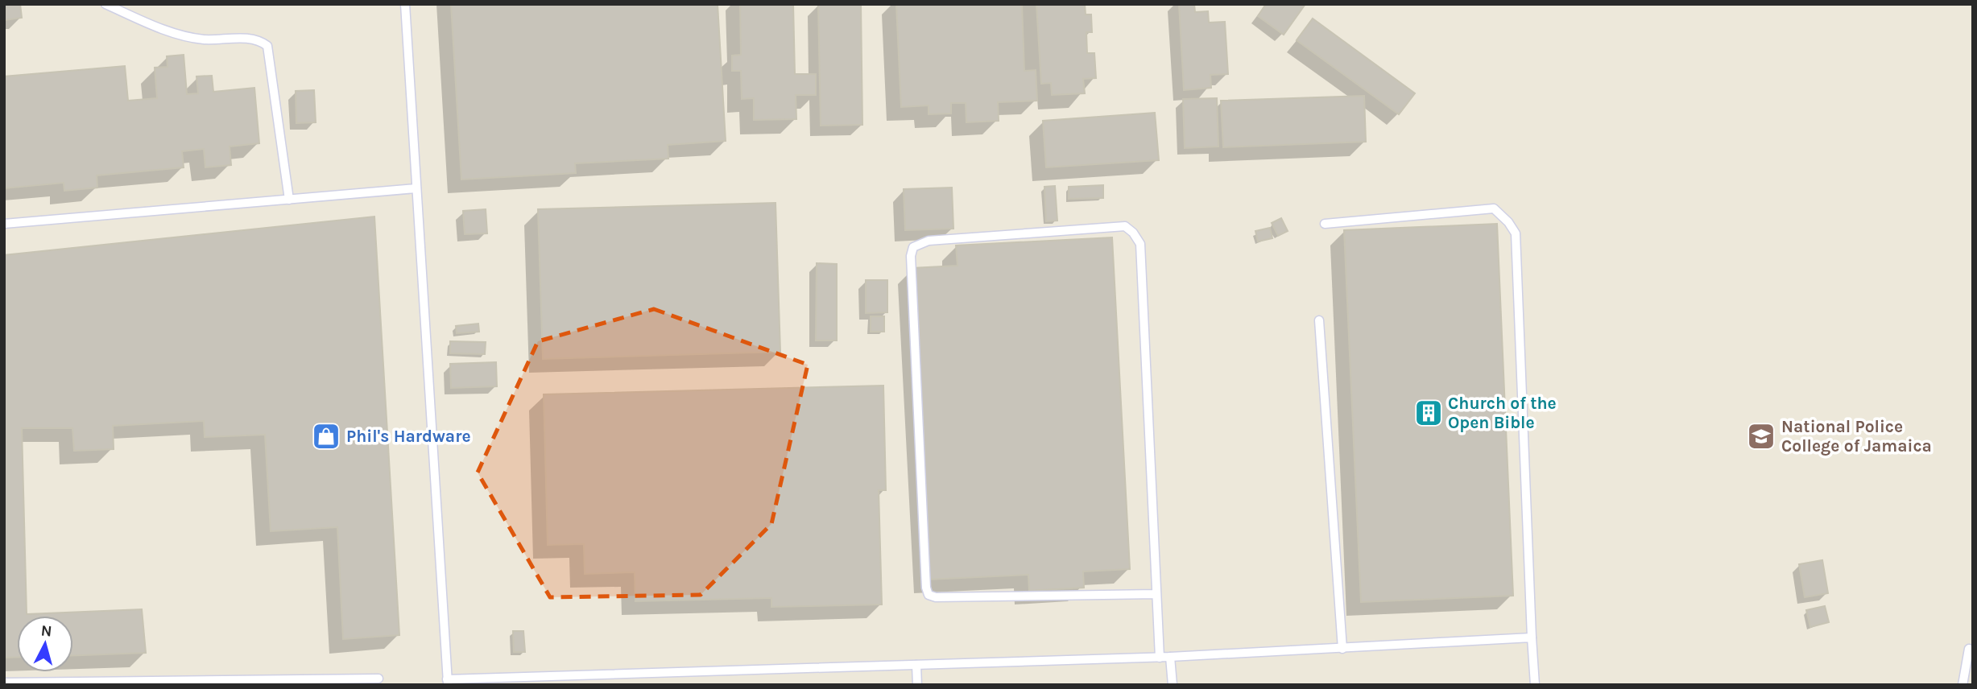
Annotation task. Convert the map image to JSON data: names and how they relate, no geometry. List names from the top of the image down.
{
  "places": {
    "building": ["Church of the Open Bible"],
    "shop": ["Phil's Hardware"],
    "school or university": ["National Police College of Jamaica"]
  },
  "north": "top"
}
